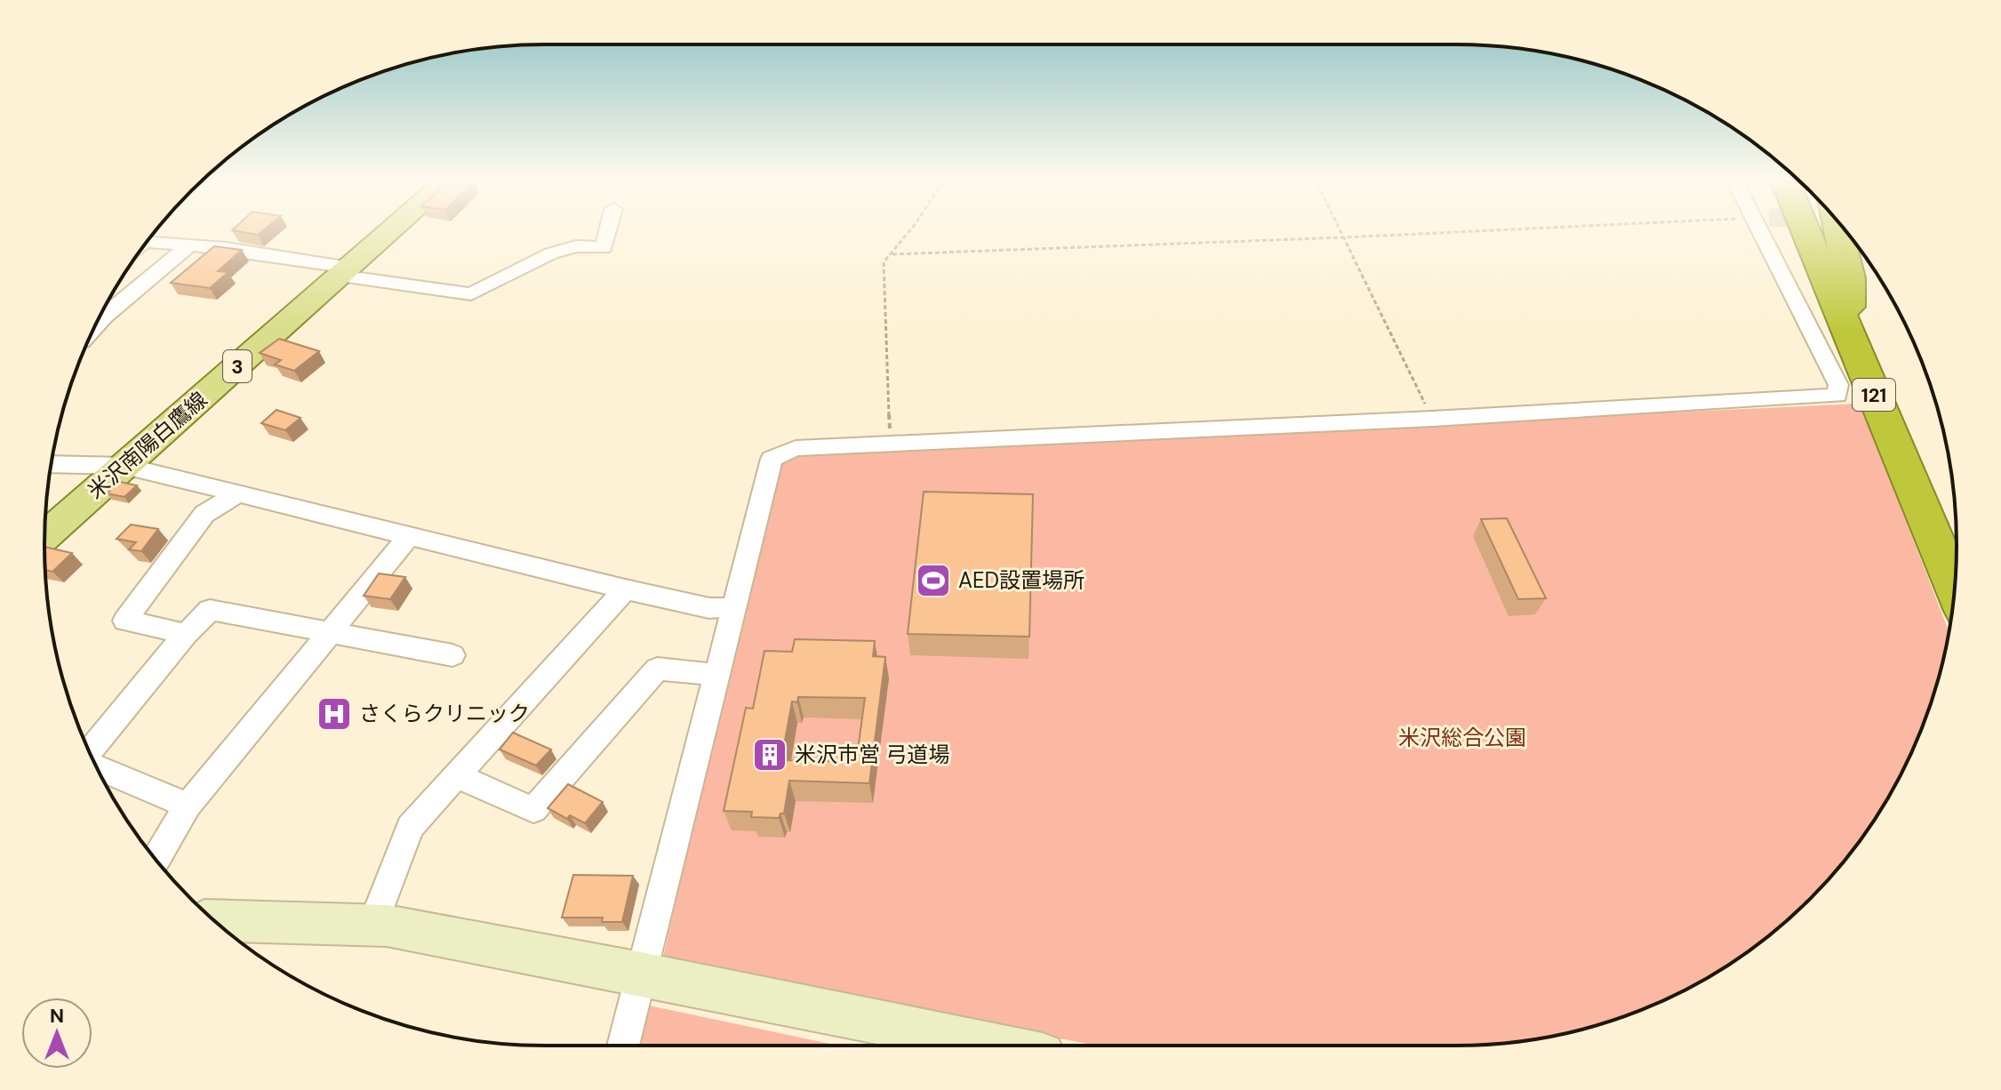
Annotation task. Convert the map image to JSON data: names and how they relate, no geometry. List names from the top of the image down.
{
  "streets": {
    "highway": ["121"],
    "main road": ["3", "米沢南陽白鷹線"]
  },
  "parks": ["米沢総合公園"],
  "places": {
    "sports": ["AED設置場所"],
    "hospital": ["さくらクリニック"],
    "building": ["米沢市営 弓道場"]
  },
  "north": "top"
}
